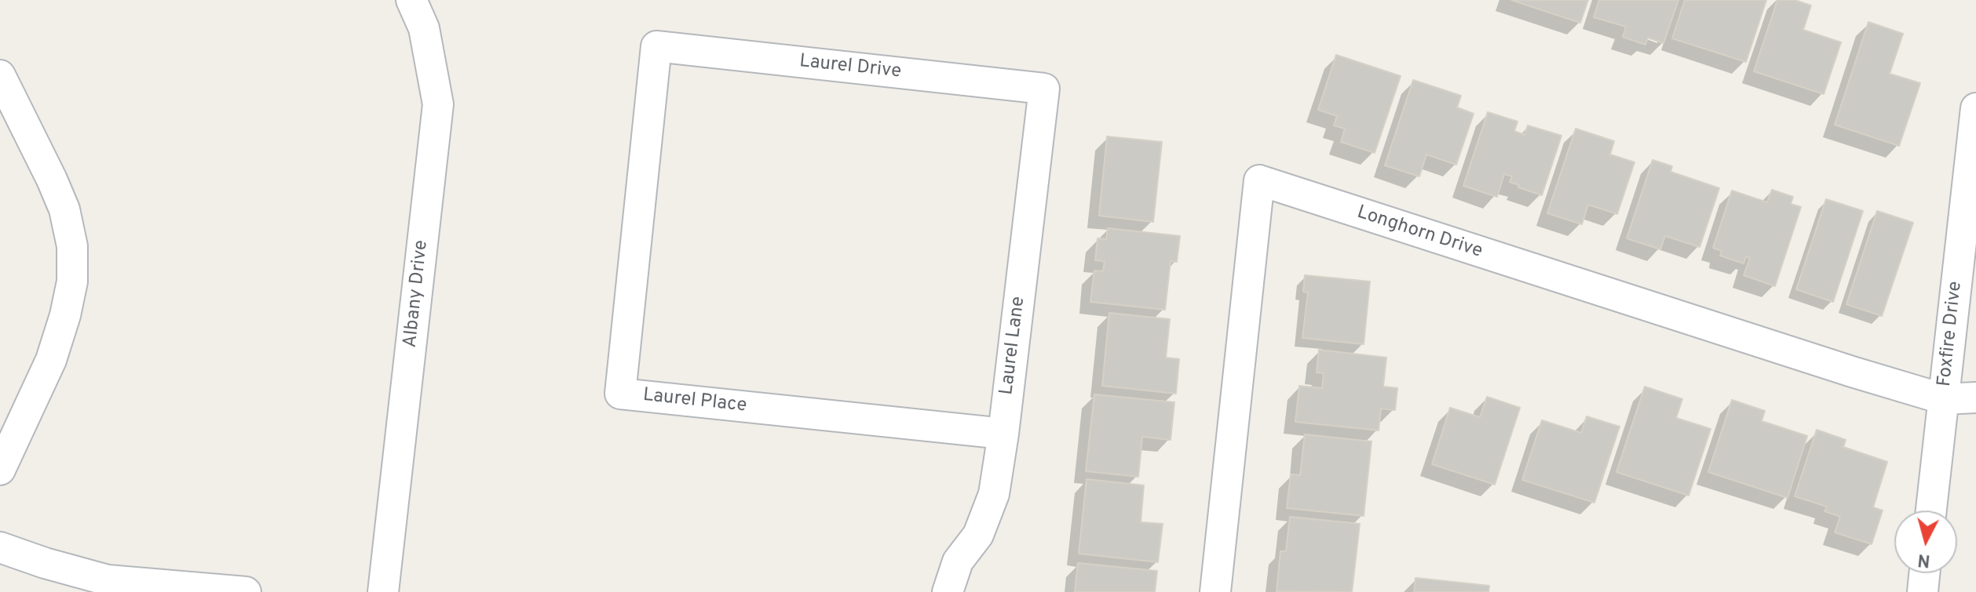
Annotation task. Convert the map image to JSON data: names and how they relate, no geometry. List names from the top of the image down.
{
  "streets": {
    "street": [
      "Laurel Drive",
      "Longhorn Drive",
      "Albany Drive",
      "Foxfire Drive",
      "Laurel Lane",
      "Laurel Place"
    ]
  },
  "crossings": [
    ["Laurel Drive", "Laurel Lane"],
    ["Laurel Drive", "Laurel Place"],
    ["Longhorn Drive", "Foxfire Drive"],
    ["Laurel Lane", "Laurel Place"]
  ],
  "north": "bottom"
}
